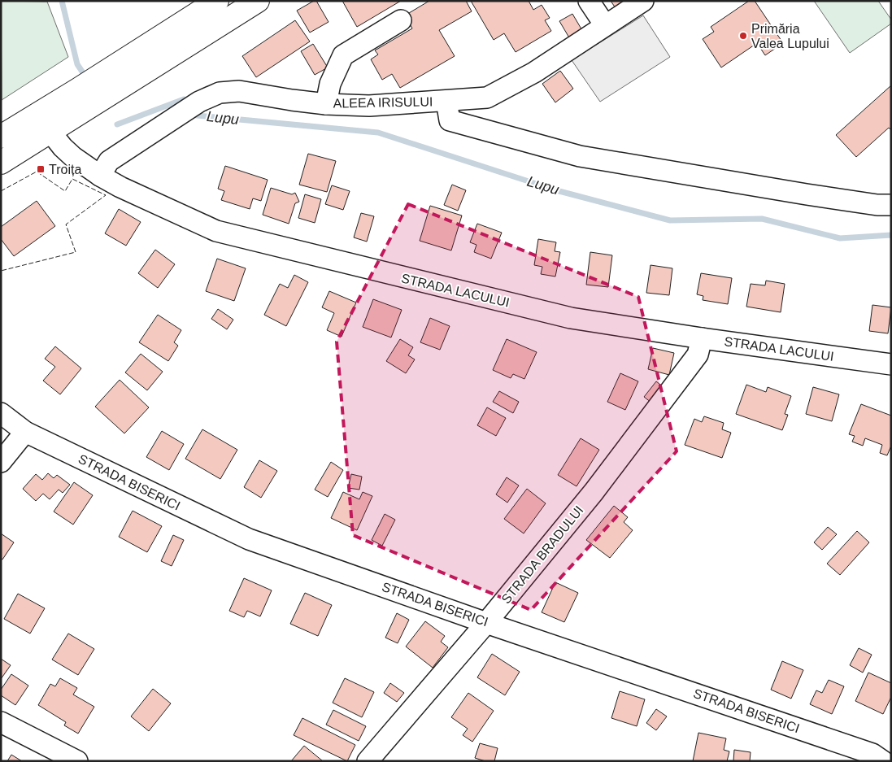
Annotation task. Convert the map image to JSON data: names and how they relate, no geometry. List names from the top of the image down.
{
  "streets": {
    "street": [
      "ALEEA IRISULUI",
      "STRADA LACULUI",
      "STRADA BISERICI",
      "STRADA BRADULUI"
    ]
  },
  "crossings": [
    ["ALEEA IRISULUI", "STRADA LACULUI"],
    ["STRADA LACULUI", "STRADA BRADULUI"],
    ["STRADA BISERICI", "STRADA BRADULUI"]
  ],
  "water": ["Lupu"],
  "places": {
    "other": ["Primăria Valea Lupului"],
    "transit": ["Troița"]
  }
}
